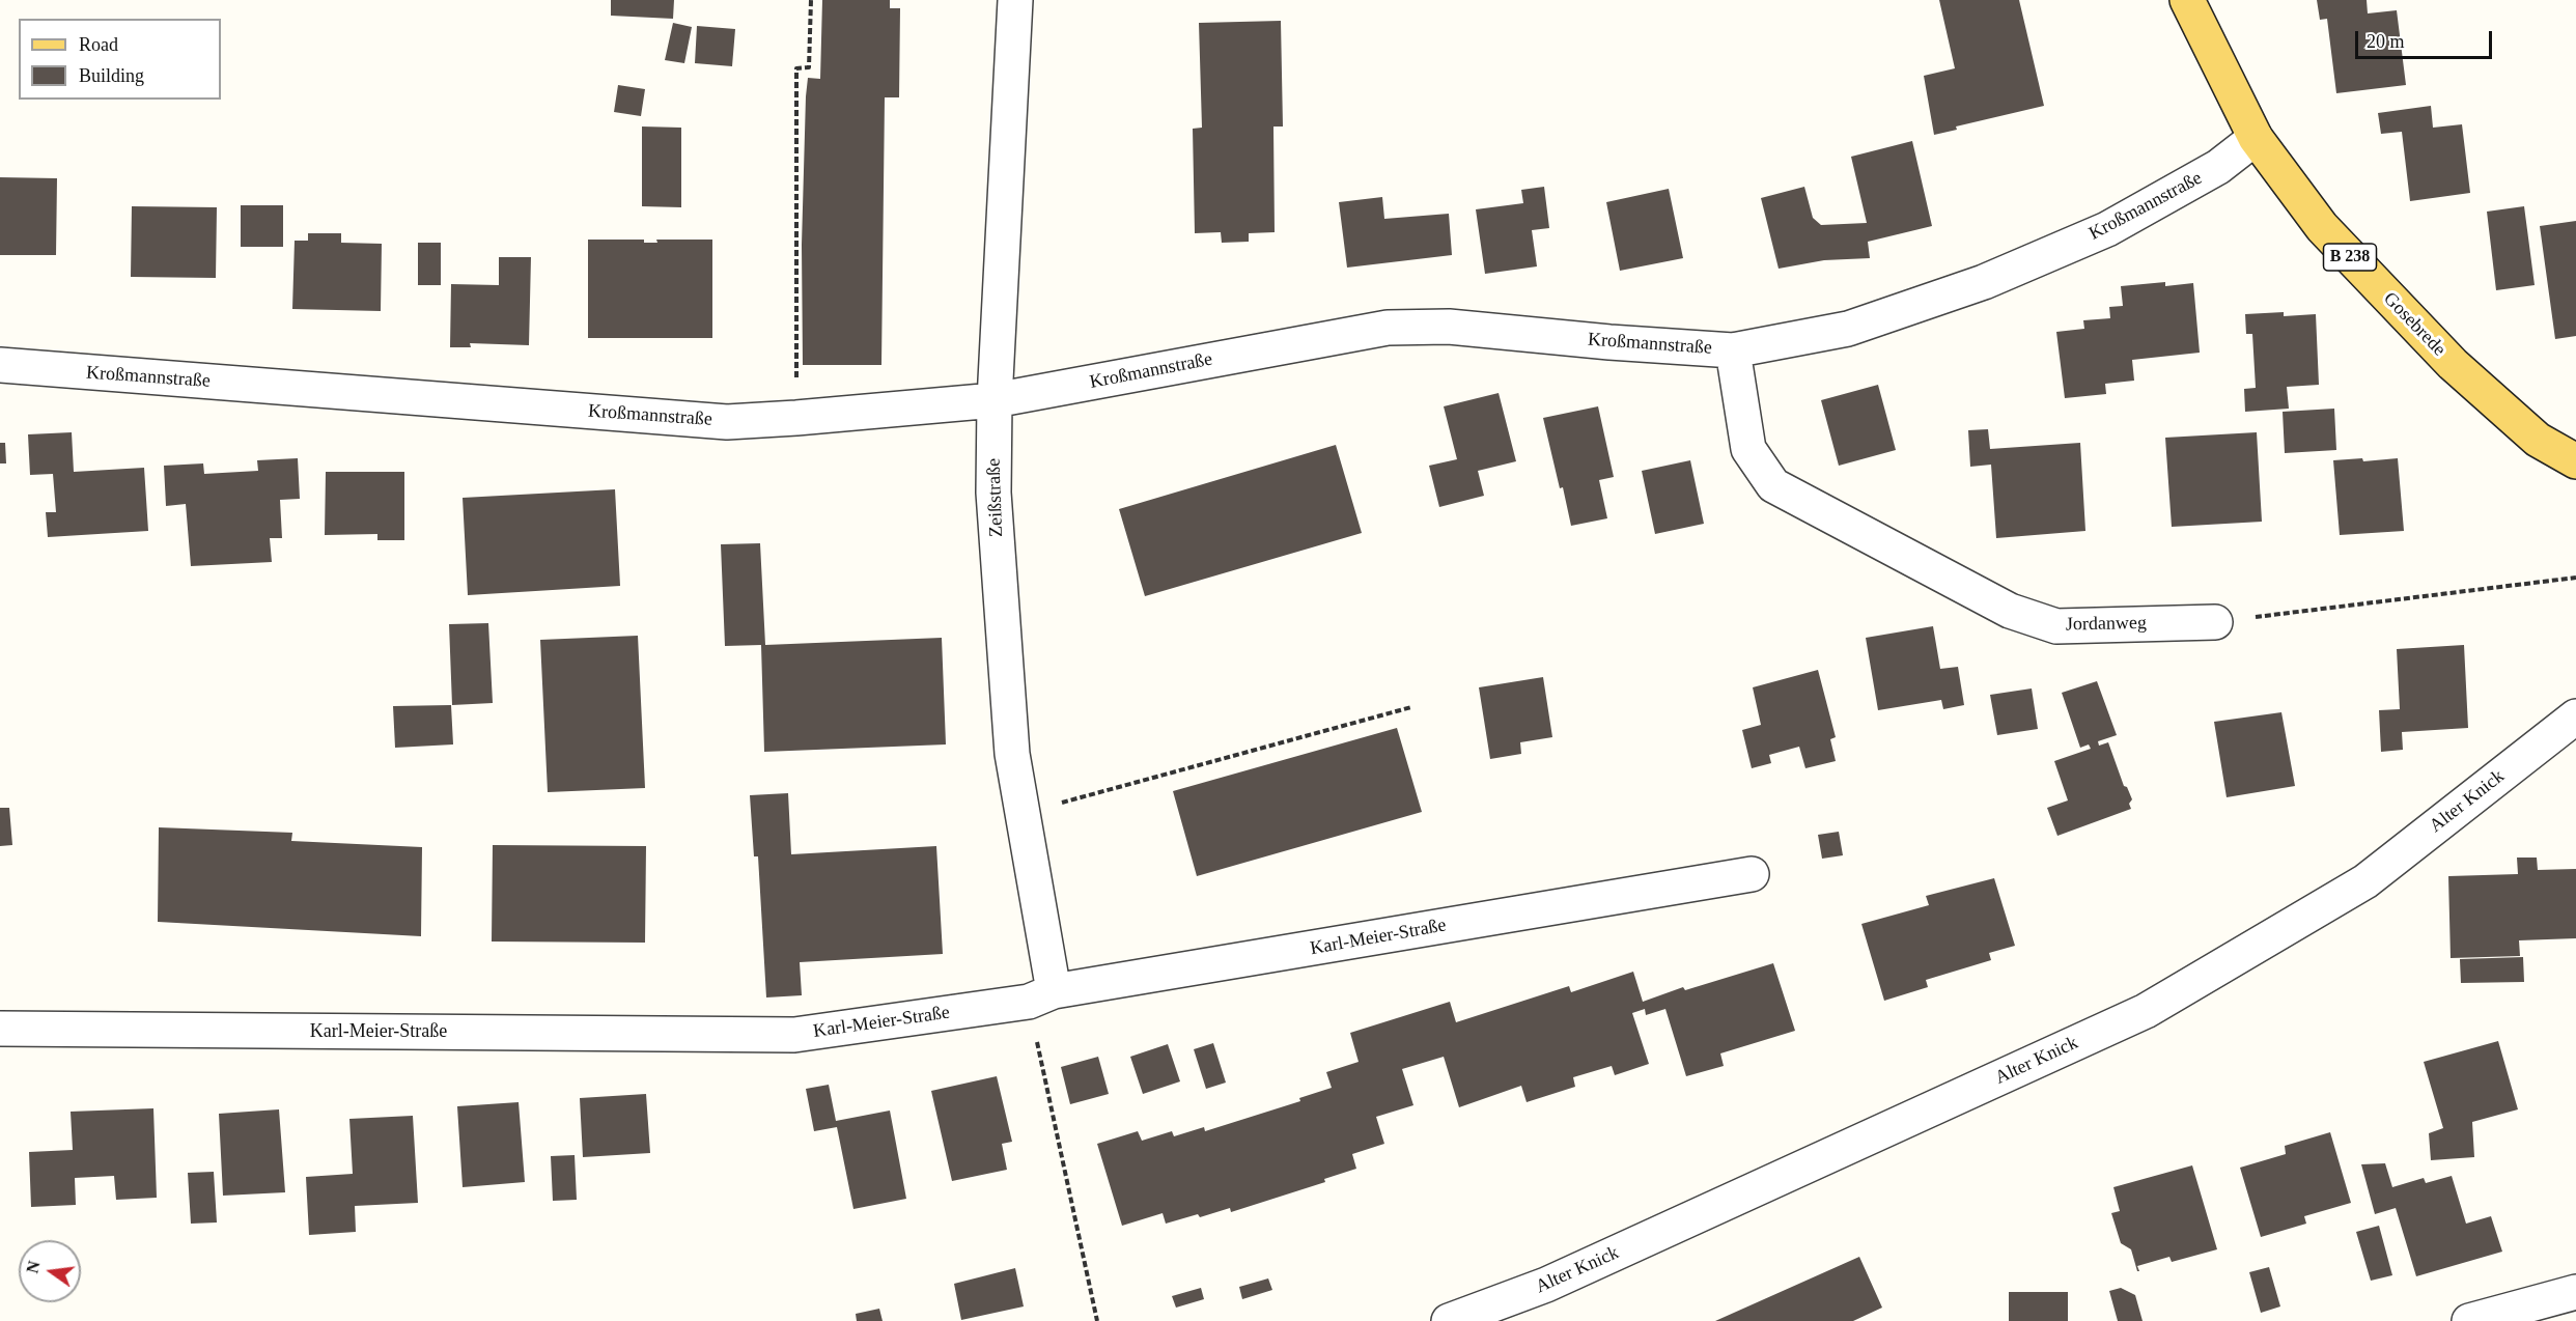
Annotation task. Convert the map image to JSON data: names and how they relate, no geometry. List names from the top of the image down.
{
  "streets": {
    "main road": ["B 238", "Gosebrede"],
    "street": [
      "Kroßmannstraße",
      "Zeißstraße",
      "Jordanweg",
      "Alter Knick",
      "Karl-Meier-Straße"
    ]
  },
  "crossings": [
    ["Kroßmannstraße", "Gosebrede"],
    ["Kroßmannstraße", "Zeißstraße"],
    ["Kroßmannstraße", "Jordanweg"],
    ["Zeißstraße", "Karl-Meier-Straße"]
  ],
  "legend": ["Road", "Building"],
  "scale_bar": "20 m",
  "north": "left"
}
